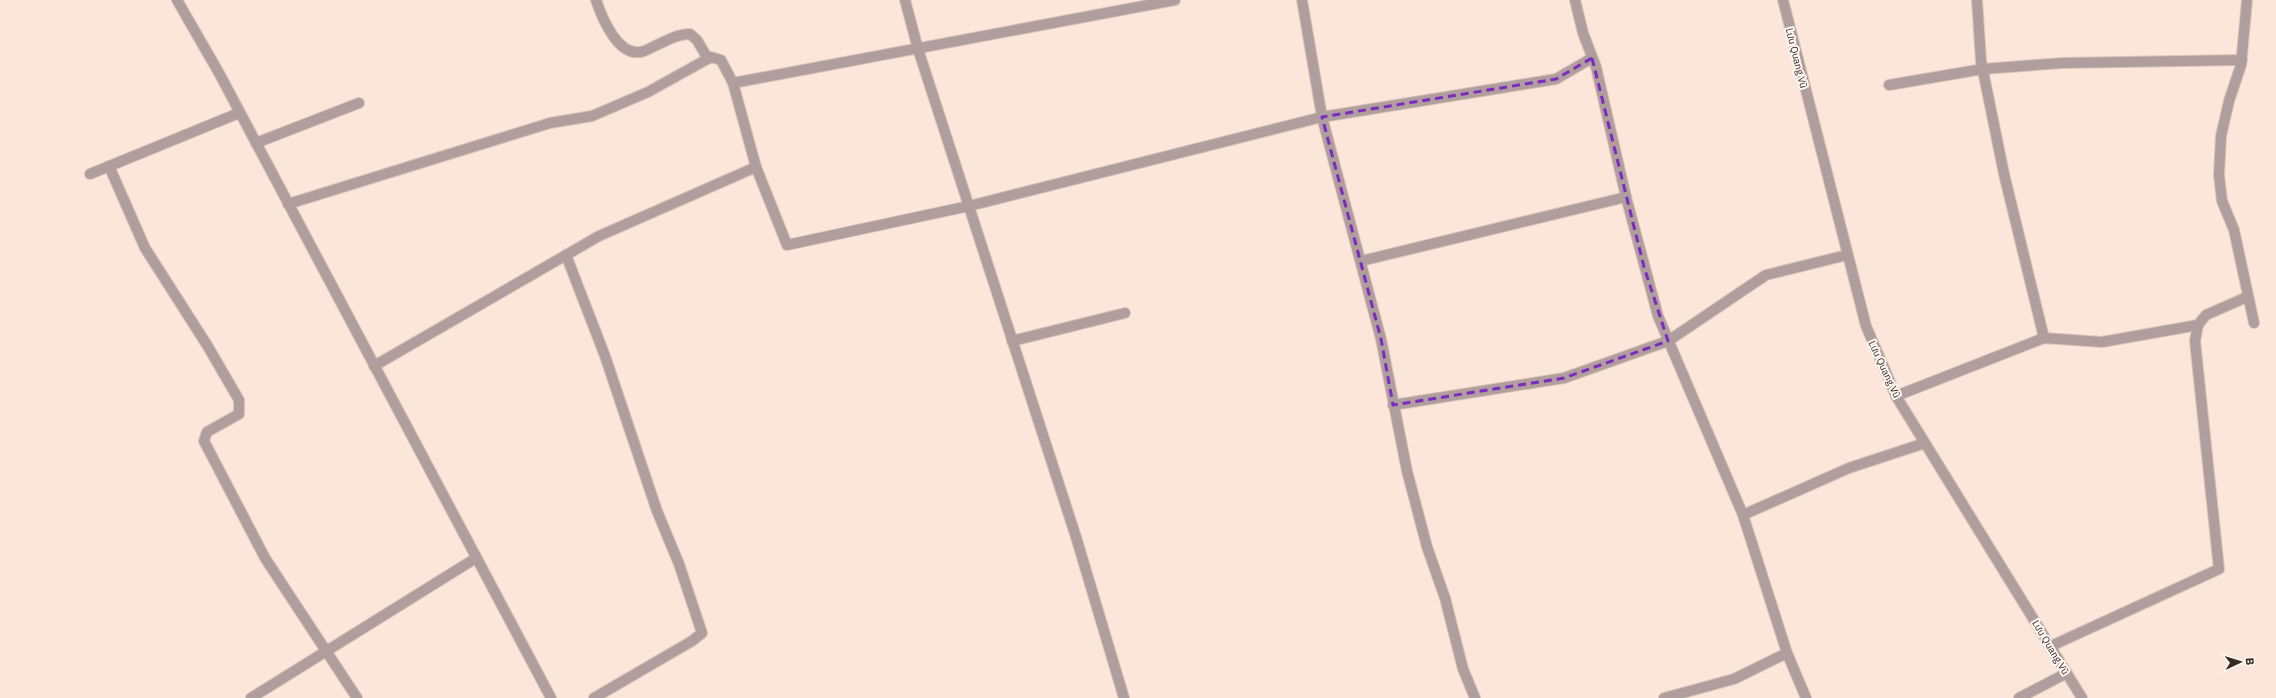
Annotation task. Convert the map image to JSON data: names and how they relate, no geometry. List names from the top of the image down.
{
  "streets": {
    "street": ["Lưu Quang Vũ"]
  },
  "north": "right"
}
